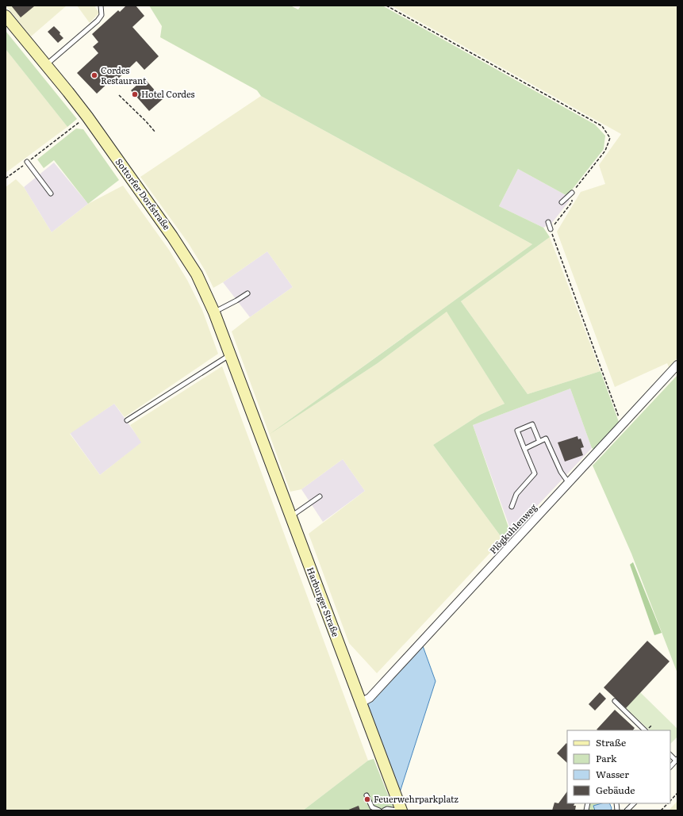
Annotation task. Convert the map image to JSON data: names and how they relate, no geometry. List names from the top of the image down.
{
  "streets": {
    "street": ["Sottorfer Dorfstraße", "Plögkuhlenweg", "Harburger Straße"]
  },
  "crossings": [
    ["Sottorfer Dorfstraße", "Harburger Straße"],
    ["Plögkuhlenweg", "Harburger Straße"]
  ],
  "places": ["Cordes Restaurant", "Hotel Cordes", "Feuerwehrparkplatz"],
  "legend": [
    "Straße",
    "Park",
    "Wasser",
    "Gebäude"
  ]
}
